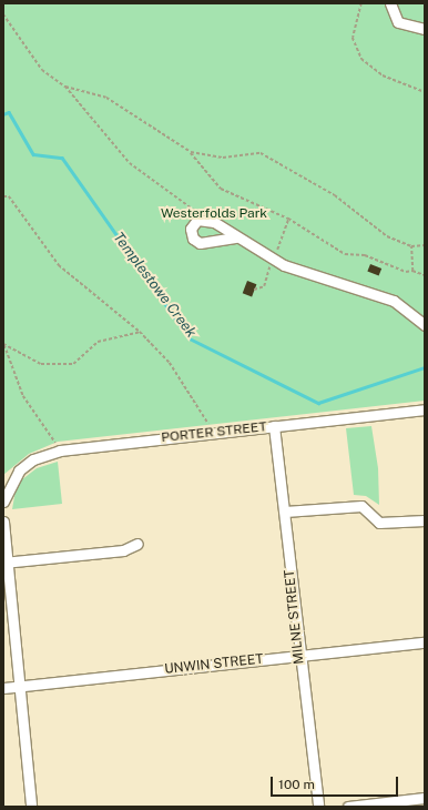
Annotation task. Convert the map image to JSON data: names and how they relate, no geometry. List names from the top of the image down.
{
  "streets": {
    "street": ["PORTER STREET", "MILNE STREET", "UNWIN STREET"]
  },
  "crossings": [
    ["PORTER STREET", "MILNE STREET"],
    ["MILNE STREET", "UNWIN STREET"]
  ],
  "water": ["Templestowe Creek"],
  "parks": ["Westerfolds Park"],
  "scale_bar": "100 m"
}
